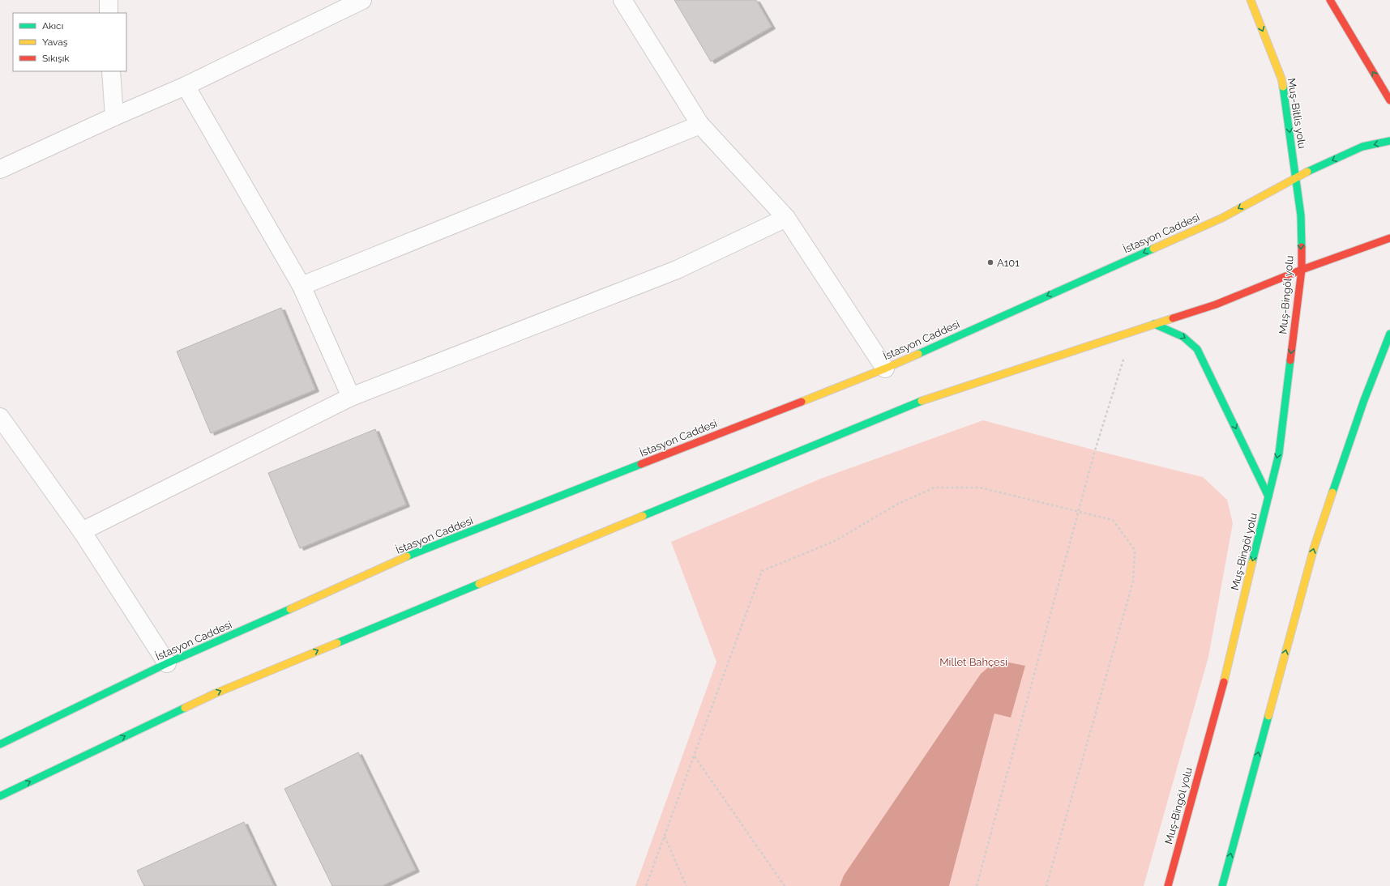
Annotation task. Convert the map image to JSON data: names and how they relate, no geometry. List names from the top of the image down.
{
  "streets": {
    "main road": ["Muş-Bitlis yolu", "İstasyon Caddesi", "Muş-Bingöl yolu"]
  },
  "crossings": [
    ["Muş-Bitlis yolu", "İstasyon Caddesi"],
    ["Muş-Bitlis yolu", "Muş-Bingöl yolu"]
  ],
  "one_way": ["Muş-Bitlis yolu"],
  "parks": ["Millet Bahçesi"],
  "places": ["A101"],
  "legend": ["Akıcı", "Yavaş", "Sıkışık"]
}
